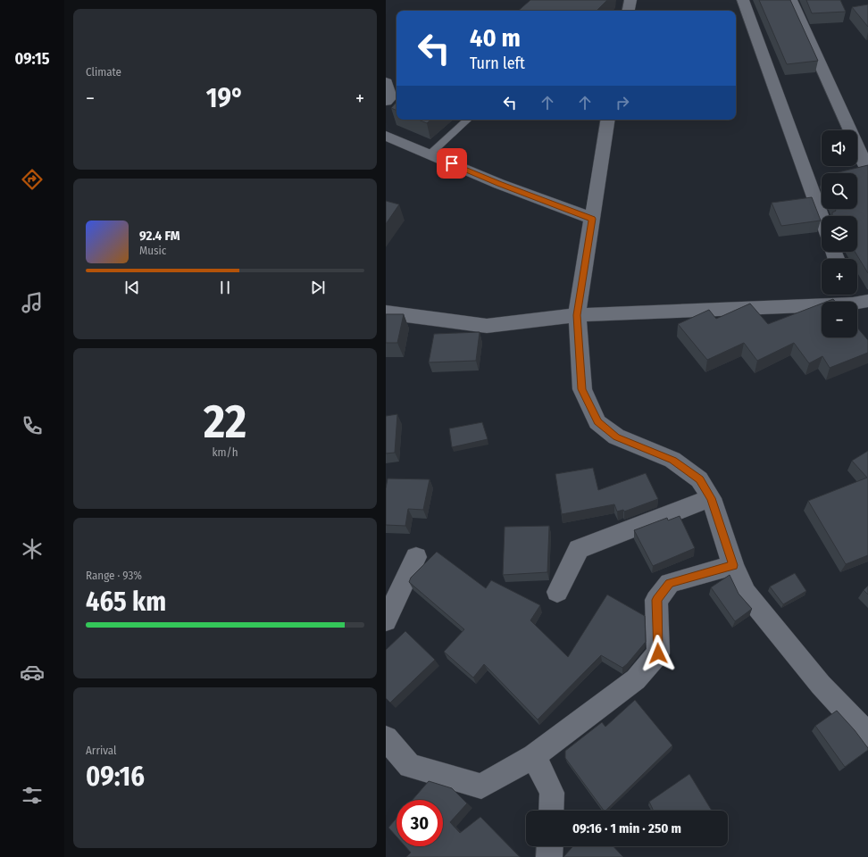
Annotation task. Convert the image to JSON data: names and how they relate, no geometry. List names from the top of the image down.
{
  "page": {
    "tabs": "09:15",
    "tile": [
      "Climate",
      ["22", "km/h"],
      ["Range · 93%", "465 km"],
      ["Arrival", "09:16"]
    ],
    "turn": ["40 m", "Turn left"],
    "heat": ["−", "19°", "+"],
    "map_buttons": ["+", "−"],
    "song": ["92.4 FM", "Music"],
    "limit": "30",
    "trip": "09:16 · 1 min · 250 m"
  }
}
